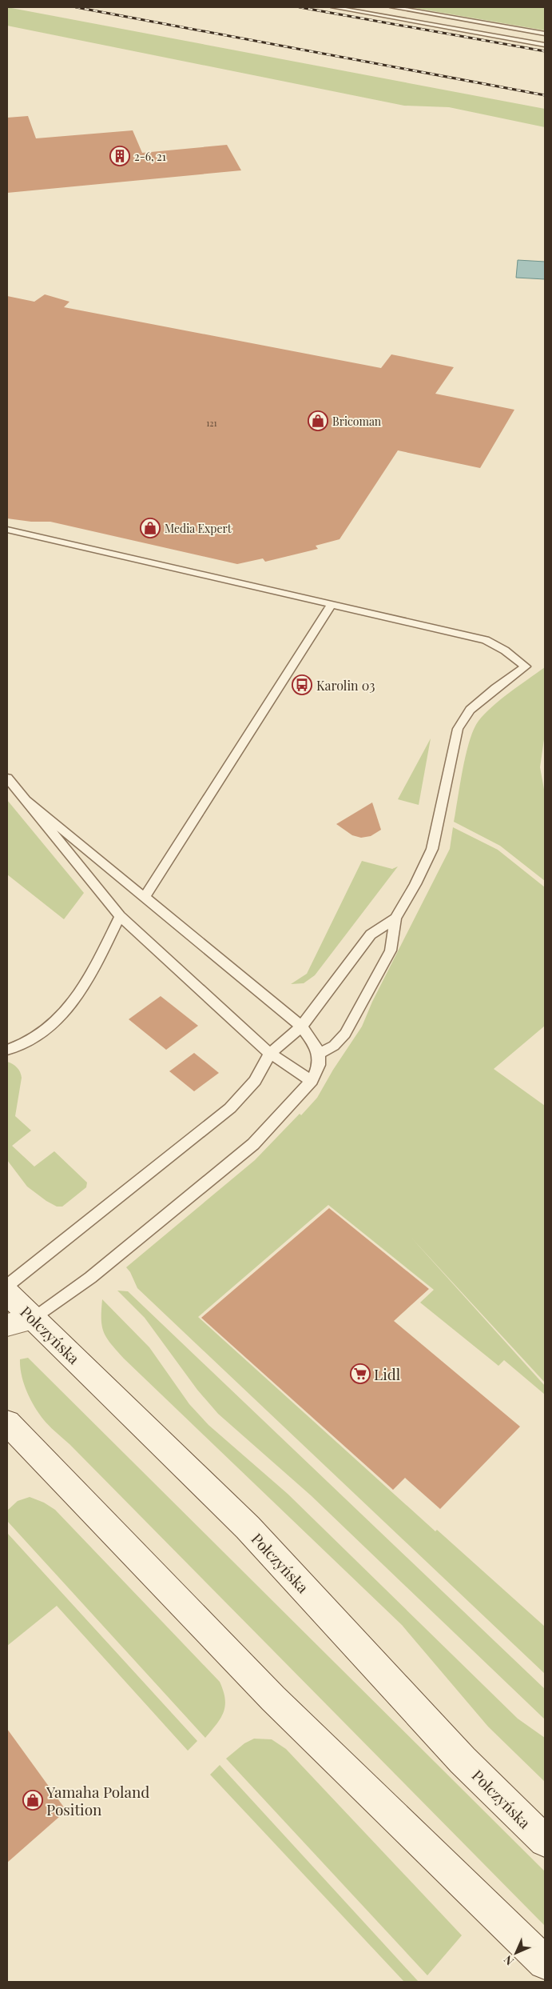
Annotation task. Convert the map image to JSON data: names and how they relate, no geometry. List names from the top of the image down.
{
  "streets": {
    "main road": ["Połczyńska"]
  },
  "places": {
    "building": ["2-6, 21"],
    "shop": ["Bricoman", "Media Expert", "Yamaha Poland Position"],
    "bus stop": ["Karolin 03"],
    "supermarket": ["Lidl"]
  },
  "house_numbers": ["121"],
  "north": "bottom left"
}
